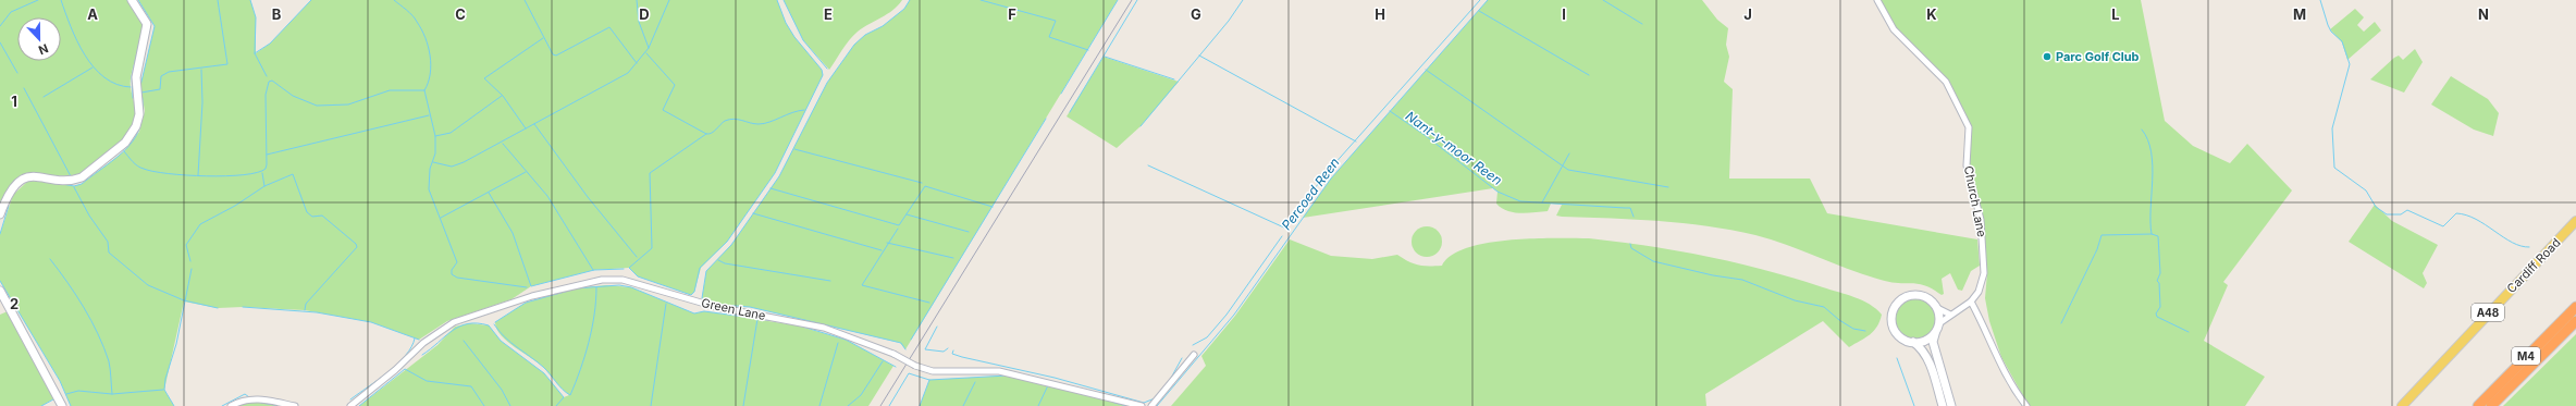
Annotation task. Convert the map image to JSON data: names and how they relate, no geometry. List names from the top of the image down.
{
  "streets": {
    "highway": ["M4"],
    "main road": ["Cardiff Road", "A48"],
    "street": ["Church Lane", "Green Lane"]
  },
  "water": ["Nant-y-moor Reen", "Percoed Reen"],
  "places": ["Parc Golf Club"],
  "north": "bottom",
  "grid": {
    "columns": [
      "A",
      "B",
      "C",
      "D",
      "E",
      "F",
      "G",
      "H",
      "I",
      "J",
      "K",
      "L",
      "M",
      "N"
    ],
    "rows": ["1", "2"]
  }
}
